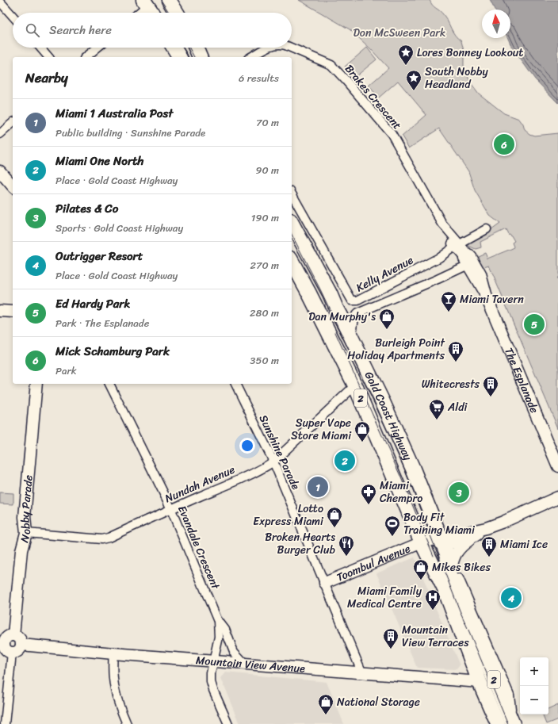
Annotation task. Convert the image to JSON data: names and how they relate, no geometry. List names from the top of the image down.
{
  "streets": {
    "highway": ["2", "Gold Coast Highway"],
    "street": [
      "Brakes Crescent",
      "Kelly Avenue",
      "The Esplanade",
      "Sunshine Parade",
      "Nundah Avenue",
      "Nobby Parade",
      "Evandale Crescent",
      "Toombul Avenue",
      "Mountain View Avenue"
    ]
  },
  "crossings": [
    ["Brakes Crescent", "Kelly Avenue"],
    ["Brakes Crescent", "The Esplanade"],
    ["Kelly Avenue", "The Esplanade"],
    ["Kelly Avenue", "Gold Coast Highway"],
    ["Gold Coast Highway", "Nundah Avenue"],
    ["Gold Coast Highway", "Toombul Avenue"],
    ["Gold Coast Highway", "Mountain View Avenue"],
    ["Sunshine Parade", "Nundah Avenue"],
    ["Sunshine Parade", "Toombul Avenue"],
    ["Sunshine Parade", "Mountain View Avenue"],
    ["Nundah Avenue", "Nobby Parade"],
    ["Nundah Avenue", "Evandale Crescent"],
    ["Nobby Parade", "Mountain View Avenue"],
    ["Evandale Crescent", "Mountain View Avenue"]
  ],
  "parks": ["Don McSween Park"],
  "places": {
    "place": ["Lores Bonney Lookout", "South Nobby Headland"],
    "bar": ["Miami Tavern"],
    "shop": [
      "Dan Murphy's",
      "Super Vape Store Miami",
      "Lotto Express Miami",
      "Mikes Bikes",
      "National Storage"
    ],
    "building": [
      "Burleigh Point Holiday Apartments",
      "Whitecrests",
      "Miami Ice",
      "Mountain View Terraces"
    ],
    "supermarket": ["Aldi"],
    "pharmacy": ["Miami Chempro"],
    "sports": ["Body Fit Training Miami"],
    "restaurant": ["Broken Hearts Burger Club"],
    "hospital": ["Miami Family Medical Centre"]
  },
  "north": "top",
  "page": {
    "search": "Search here",
    "heading": ["Nearby", "6 results"],
    "list": [
      {
        "mark": "1",
        "name": "Miami 1 Australia Post",
        "note": "Public building · Sunshine Parade",
        "value": "70 m"
      },
      {
        "mark": "2",
        "name": "Miami One North",
        "note": "Place · Gold Coast Highway",
        "value": "90 m"
      },
      {
        "mark": "3",
        "name": "Pilates & Co",
        "note": "Sports · Gold Coast Highway",
        "value": "190 m"
      },
      {
        "mark": "4",
        "name": "Outrigger Resort",
        "note": "Place · Gold Coast Highway",
        "value": "270 m"
      },
      {
        "mark": "5",
        "name": "Ed Hardy Park",
        "note": "Park · The Esplanade",
        "value": "280 m"
      },
      {
        "mark": "6",
        "name": "Mick Schamburg Park",
        "note": "Park",
        "value": "350 m"
      }
    ],
    "pins": [
      "6",
      "5",
      "2",
      "1",
      "3",
      "4"
    ],
    "map_buttons": ["+", "−"]
  }
}
